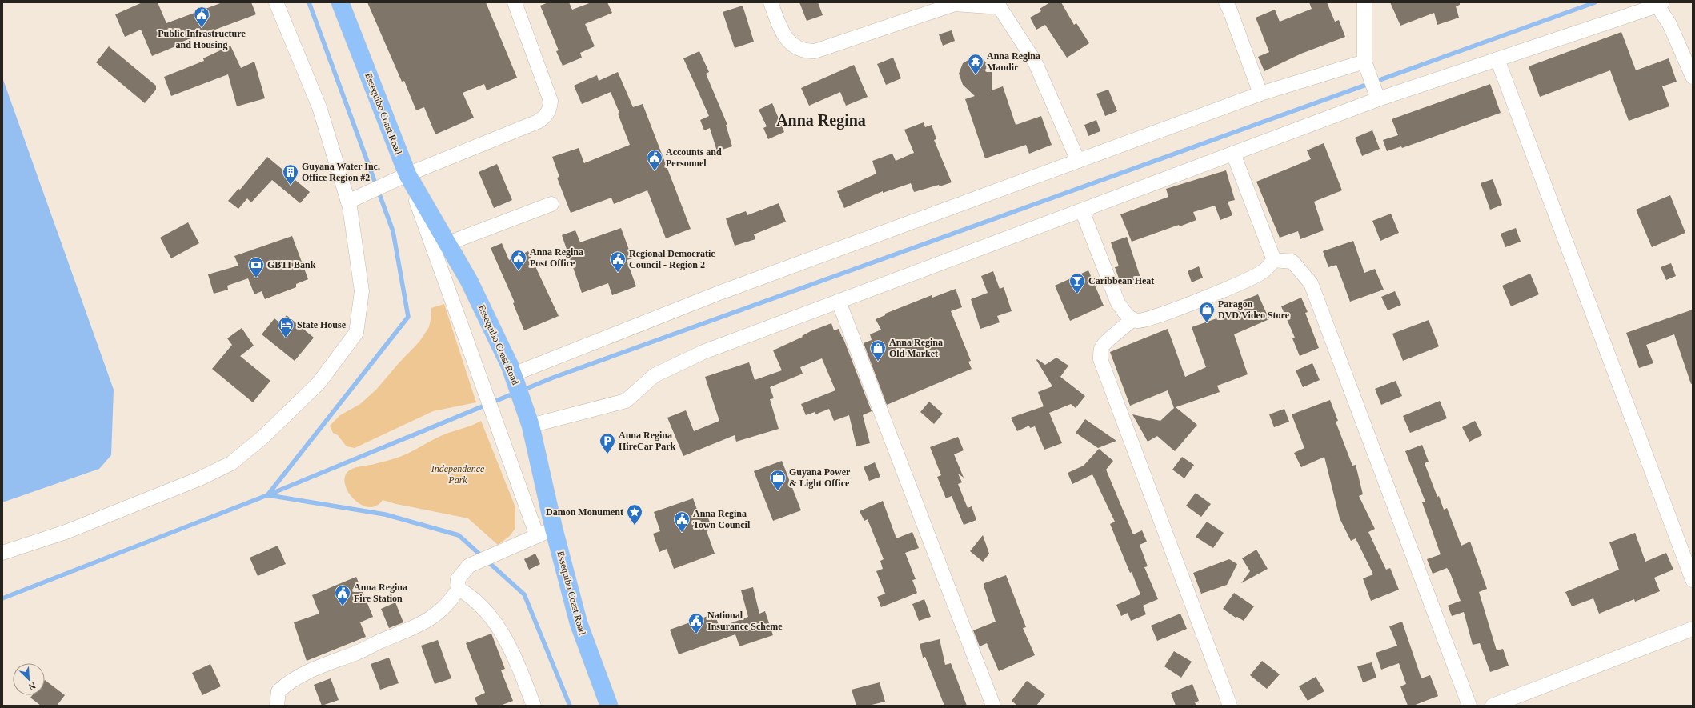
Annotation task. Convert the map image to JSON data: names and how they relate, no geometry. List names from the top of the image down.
{
  "streets": {
    "main road": ["Essequibo Coast Road"]
  },
  "districts": ["Anna Regina"],
  "parks": ["Independence Park"],
  "places": {
    "public building": [
      "Public Infrastructure and Housing",
      "Accounts and Personnel",
      "Anna Regina Post Office",
      "Regional Democratic Council - Region 2",
      "Anna Regina Town Council",
      "Anna Regina Fire Station",
      "National Insurance Scheme"
    ],
    "temple": ["Anna Regina Mandir"],
    "building": ["Guyana Water Inc. Office Region #2"],
    "bank": ["GBTI Bank"],
    "bar": ["Caribbean Heat"],
    "shop": ["Paragon DVD/Video Store", "Anna Regina Old Market"],
    "hotel": ["State House"],
    "parking": ["Anna Regina HireCar Park"],
    "office": ["Guyana Power & Light Office"],
    "place": ["Damon Monument"]
  },
  "north": "bottom right"
}
